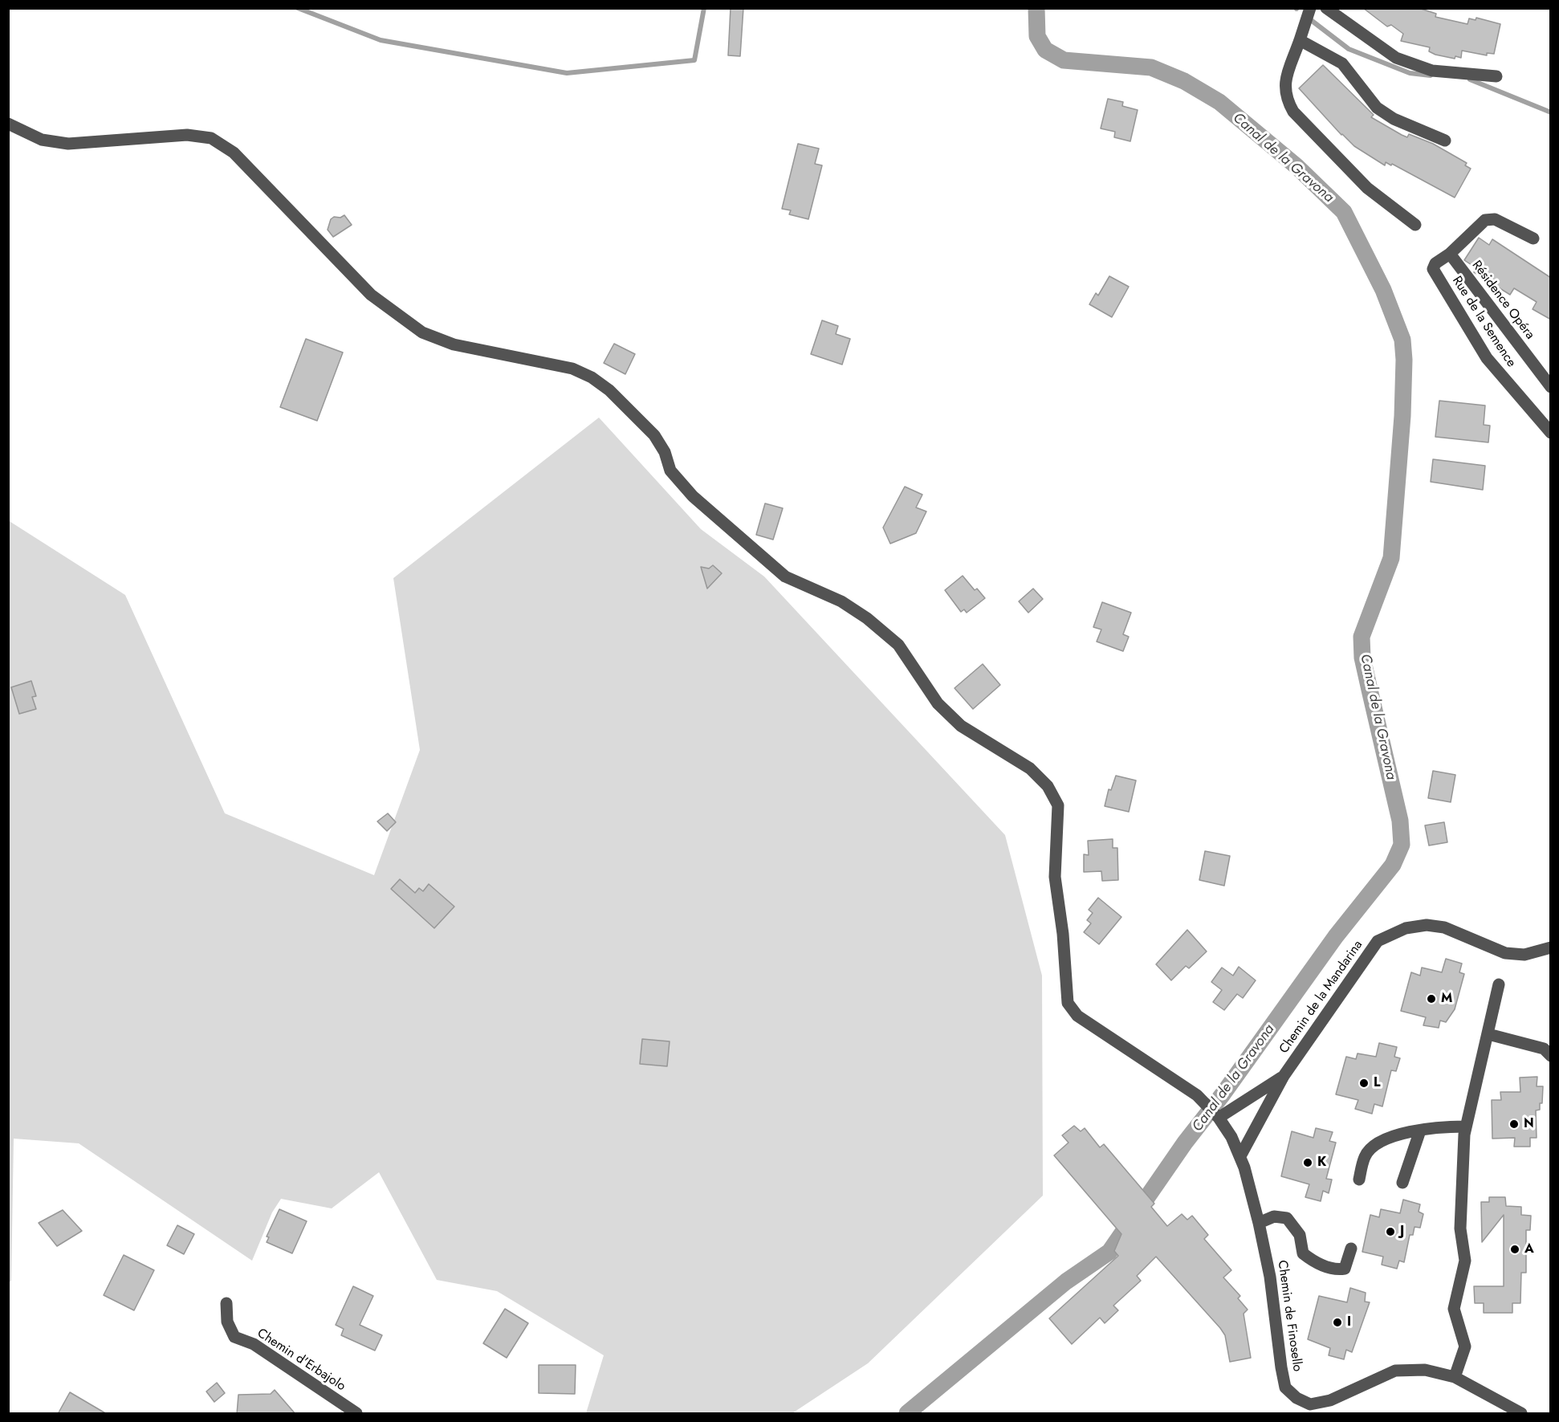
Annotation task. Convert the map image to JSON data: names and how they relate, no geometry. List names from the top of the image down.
{
  "streets": {
    "street": [
      "Résidence Opéra",
      "Rue de la Semence",
      "Chemin de la Mandarina",
      "Chemin de Finosello",
      "Chemin d'Erbajolo"
    ]
  },
  "crossings": [
    ["Résidence Opéra", "Rue de la Semence"],
    ["Chemin de la Mandarina", "Chemin de Finosello"]
  ],
  "water": ["Canal de la Gravona"],
  "places": [
    "M",
    "L",
    "N",
    "K",
    "J",
    "A",
    "I"
  ]
}
